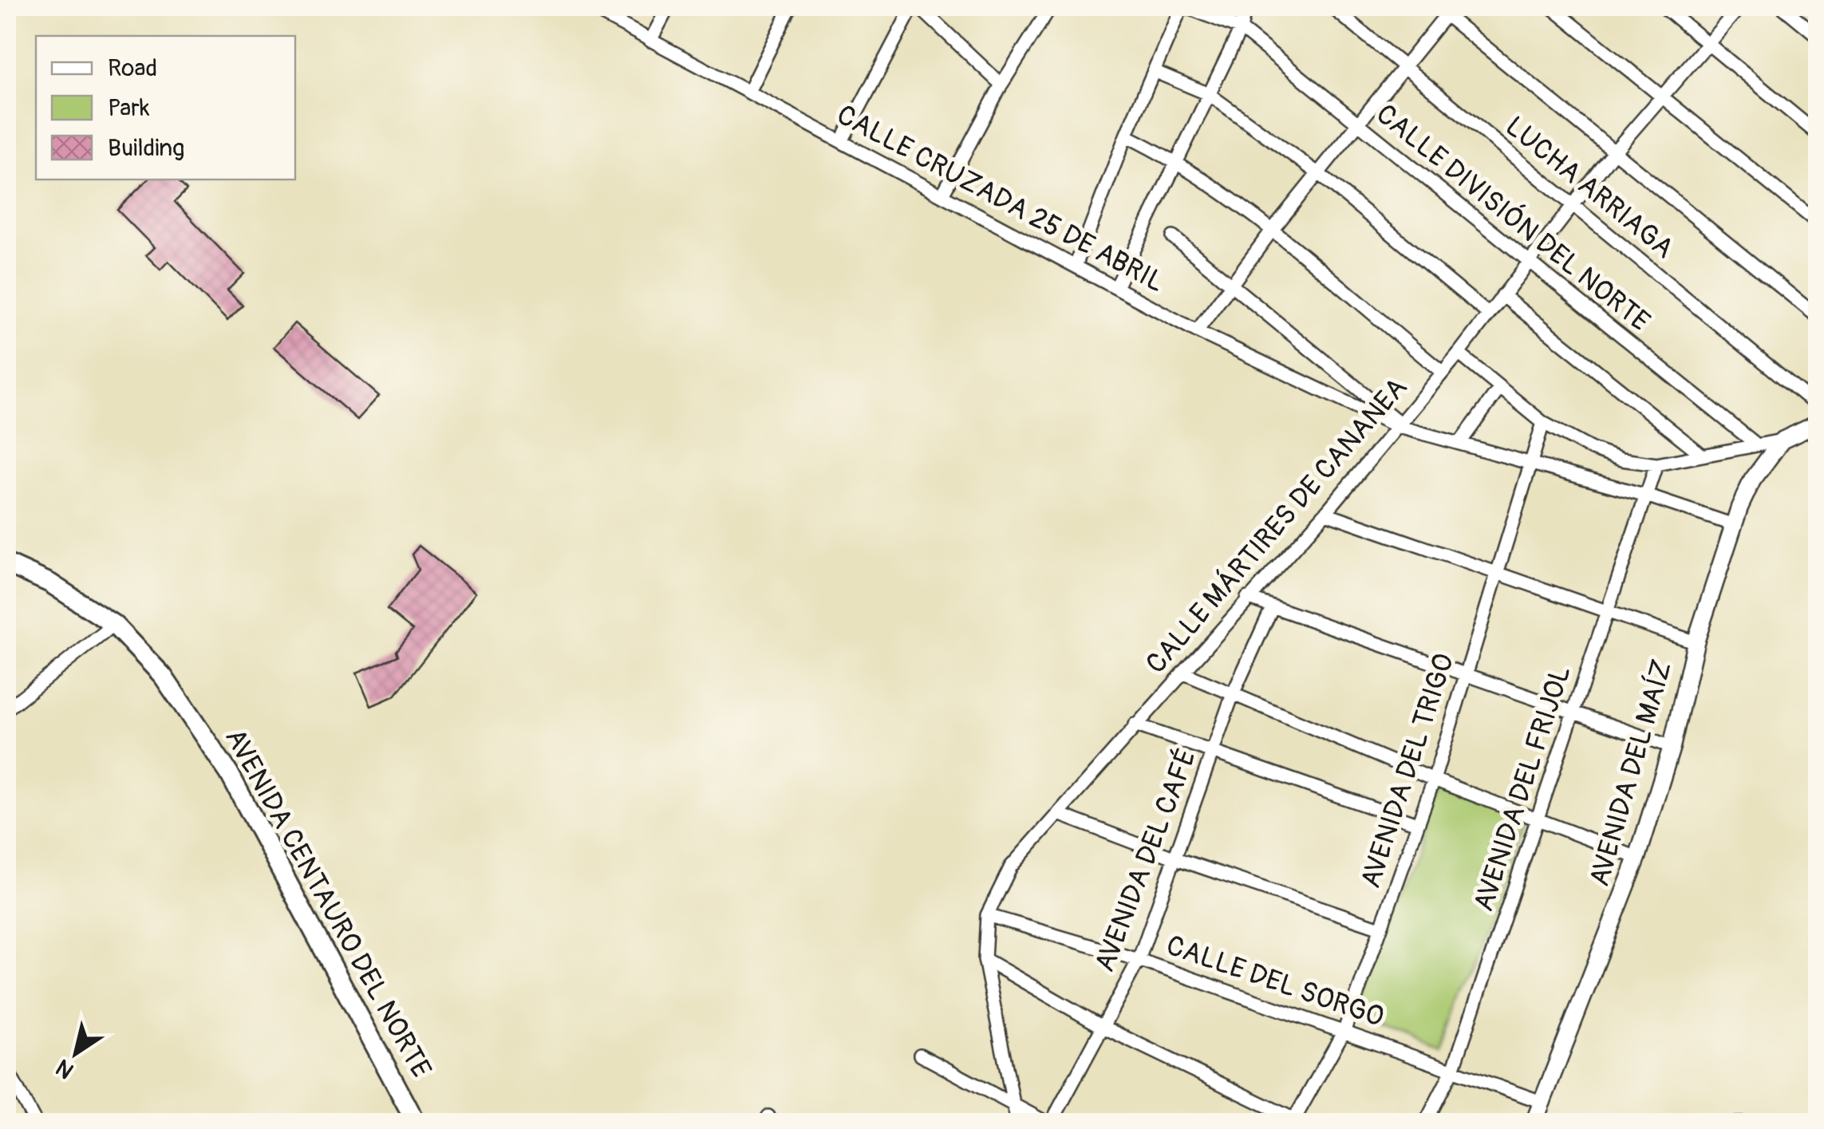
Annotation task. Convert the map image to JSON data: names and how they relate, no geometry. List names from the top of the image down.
{
  "streets": {
    "main road": ["AVENIDA CENTAURO DEL NORTE"],
    "street": [
      "LUCHA ARRIAGA",
      "CALLE CRUZADA 25 DE ABRIL",
      "CALLE DIVISIÓN DEL NORTE",
      "CALLE MÁRTIRES DE CANANEA",
      "AVENIDA DEL TRIGO",
      "AVENIDA DEL MAÍZ",
      "AVENIDA DEL FRIJOL",
      "AVENIDA DEL CAFÉ",
      "CALLE DEL SORGO"
    ]
  },
  "crossings": [
    ["LUCHA ARRIAGA", "CALLE MÁRTIRES DE CANANEA"],
    ["CALLE CRUZADA 25 DE ABRIL", "CALLE MÁRTIRES DE CANANEA"],
    ["CALLE DIVISIÓN DEL NORTE", "CALLE MÁRTIRES DE CANANEA"],
    ["CALLE MÁRTIRES DE CANANEA", "CALLE DEL SORGO"],
    ["AVENIDA DEL TRIGO", "CALLE DEL SORGO"],
    ["AVENIDA DEL MAÍZ", "CALLE DEL SORGO"],
    ["AVENIDA DEL FRIJOL", "CALLE DEL SORGO"],
    ["AVENIDA DEL CAFÉ", "CALLE DEL SORGO"]
  ],
  "legend": ["Road", "Park", "Building"],
  "north": "bottom left"
}
